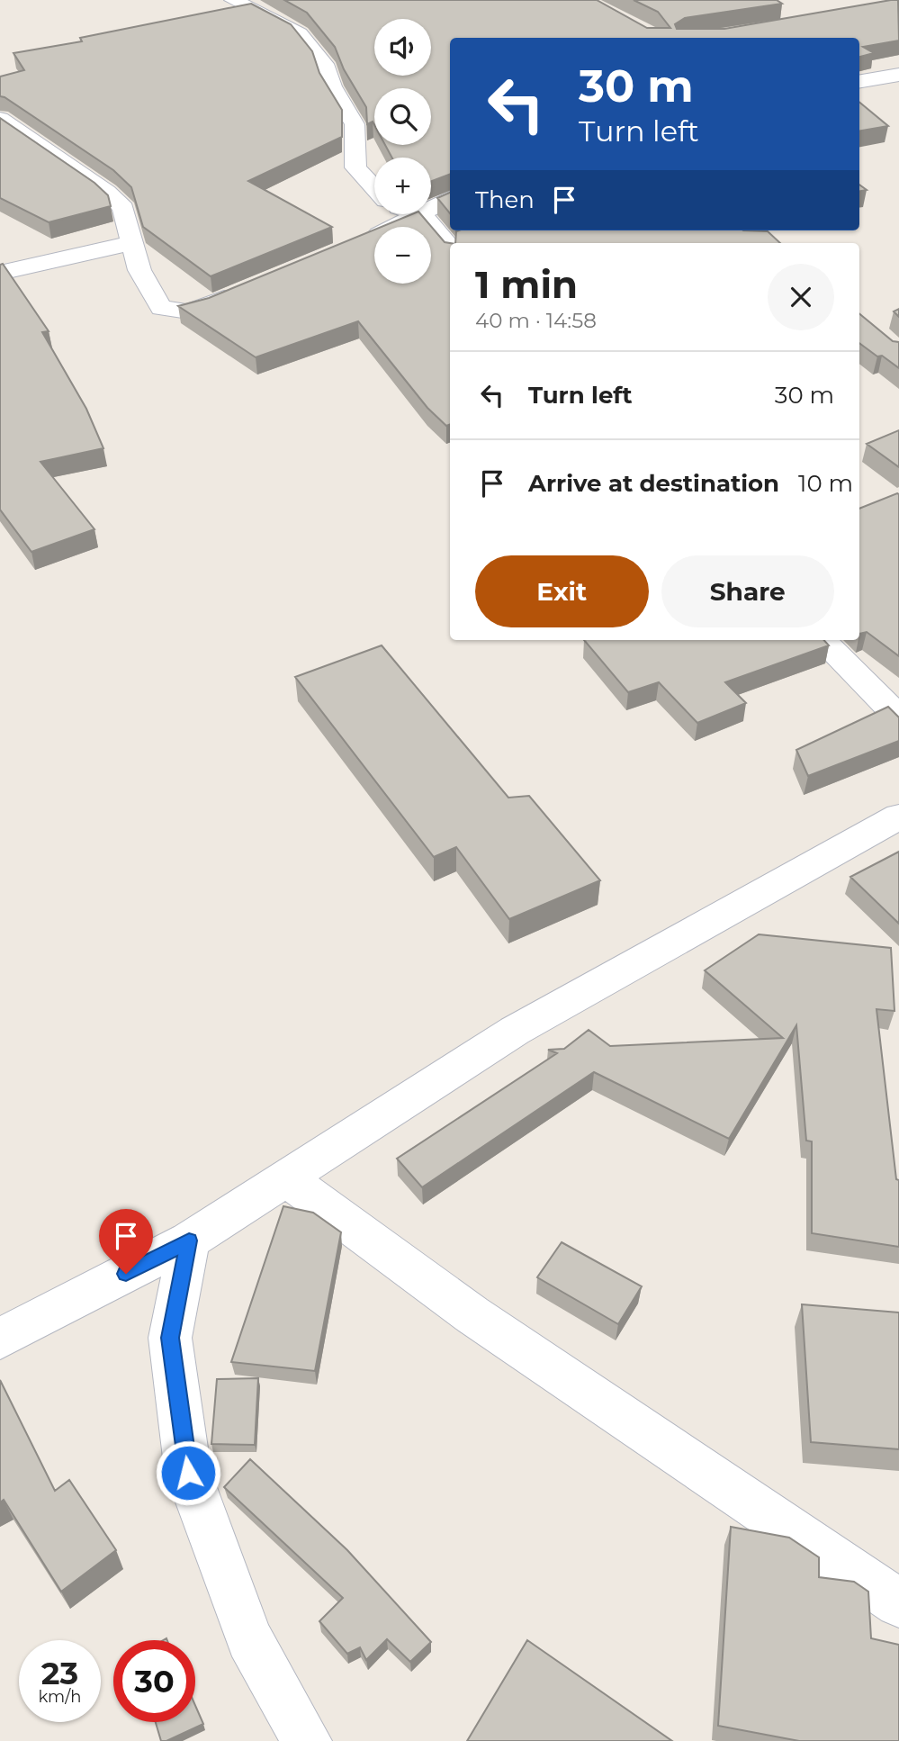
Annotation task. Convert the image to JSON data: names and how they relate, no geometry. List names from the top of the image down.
{
  "page": {
    "map_buttons": ["+", "−"],
    "turn": ["30 m", "Turn left"],
    "then": "Then",
    "heading": ["1 min", "40 m · 14:58"],
    "list": [
      {
        "name": "Turn left",
        "value": "30 m"
      },
      {
        "name": "Arrive at destination",
        "value": "10 m"
      }
    ],
    "buttons": ["Exit", "Share"],
    "speed": "23 km/h",
    "limit": "30"
  }
}
